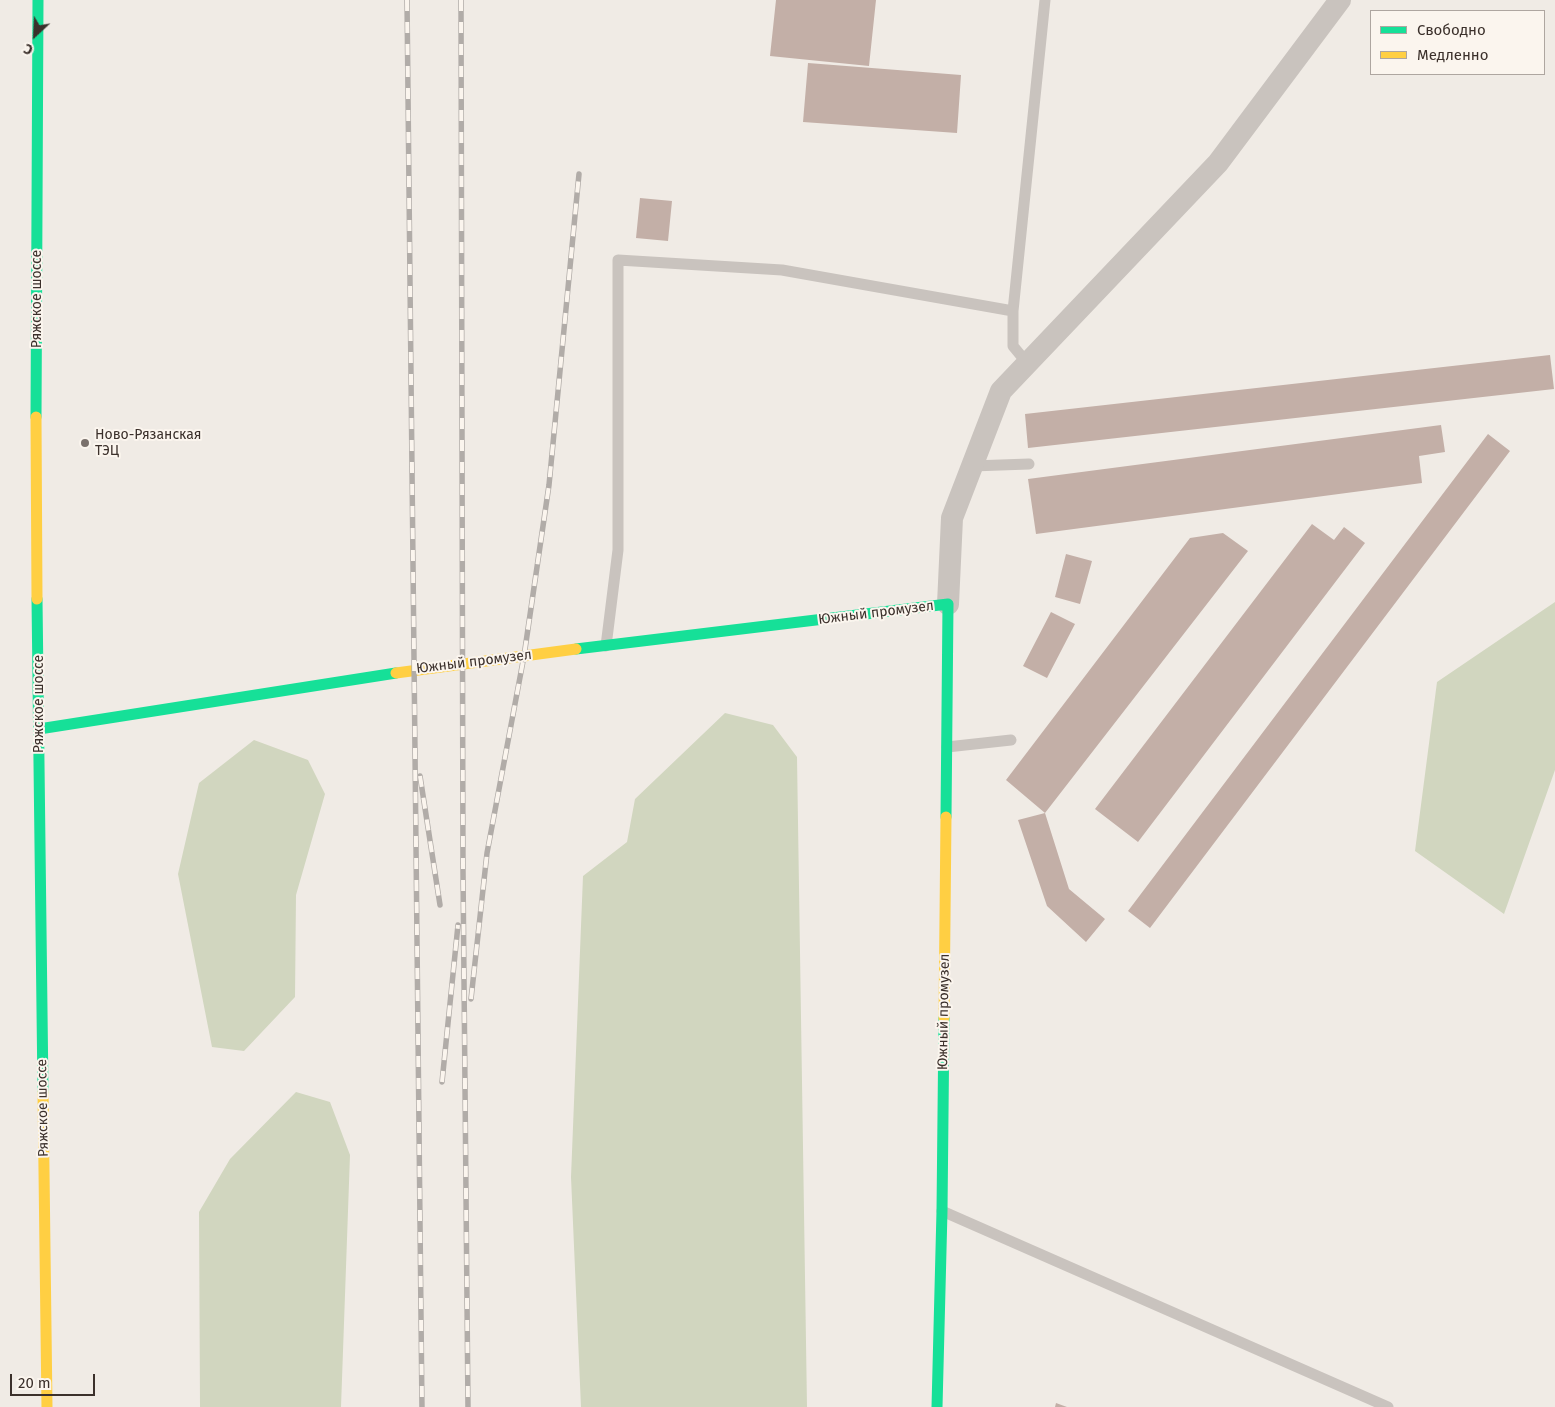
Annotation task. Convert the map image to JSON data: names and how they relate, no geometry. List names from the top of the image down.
{
  "streets": {
    "street": ["Ряжское шоссе", "Южный промузел"]
  },
  "crossings": [
    ["Ряжское шоссе", "Южный промузел"]
  ],
  "places": ["Ново-Рязанская ТЭЦ"],
  "legend": ["Свободно", "Медленно"],
  "scale_bar": "20 m",
  "north": "bottom left"
}
